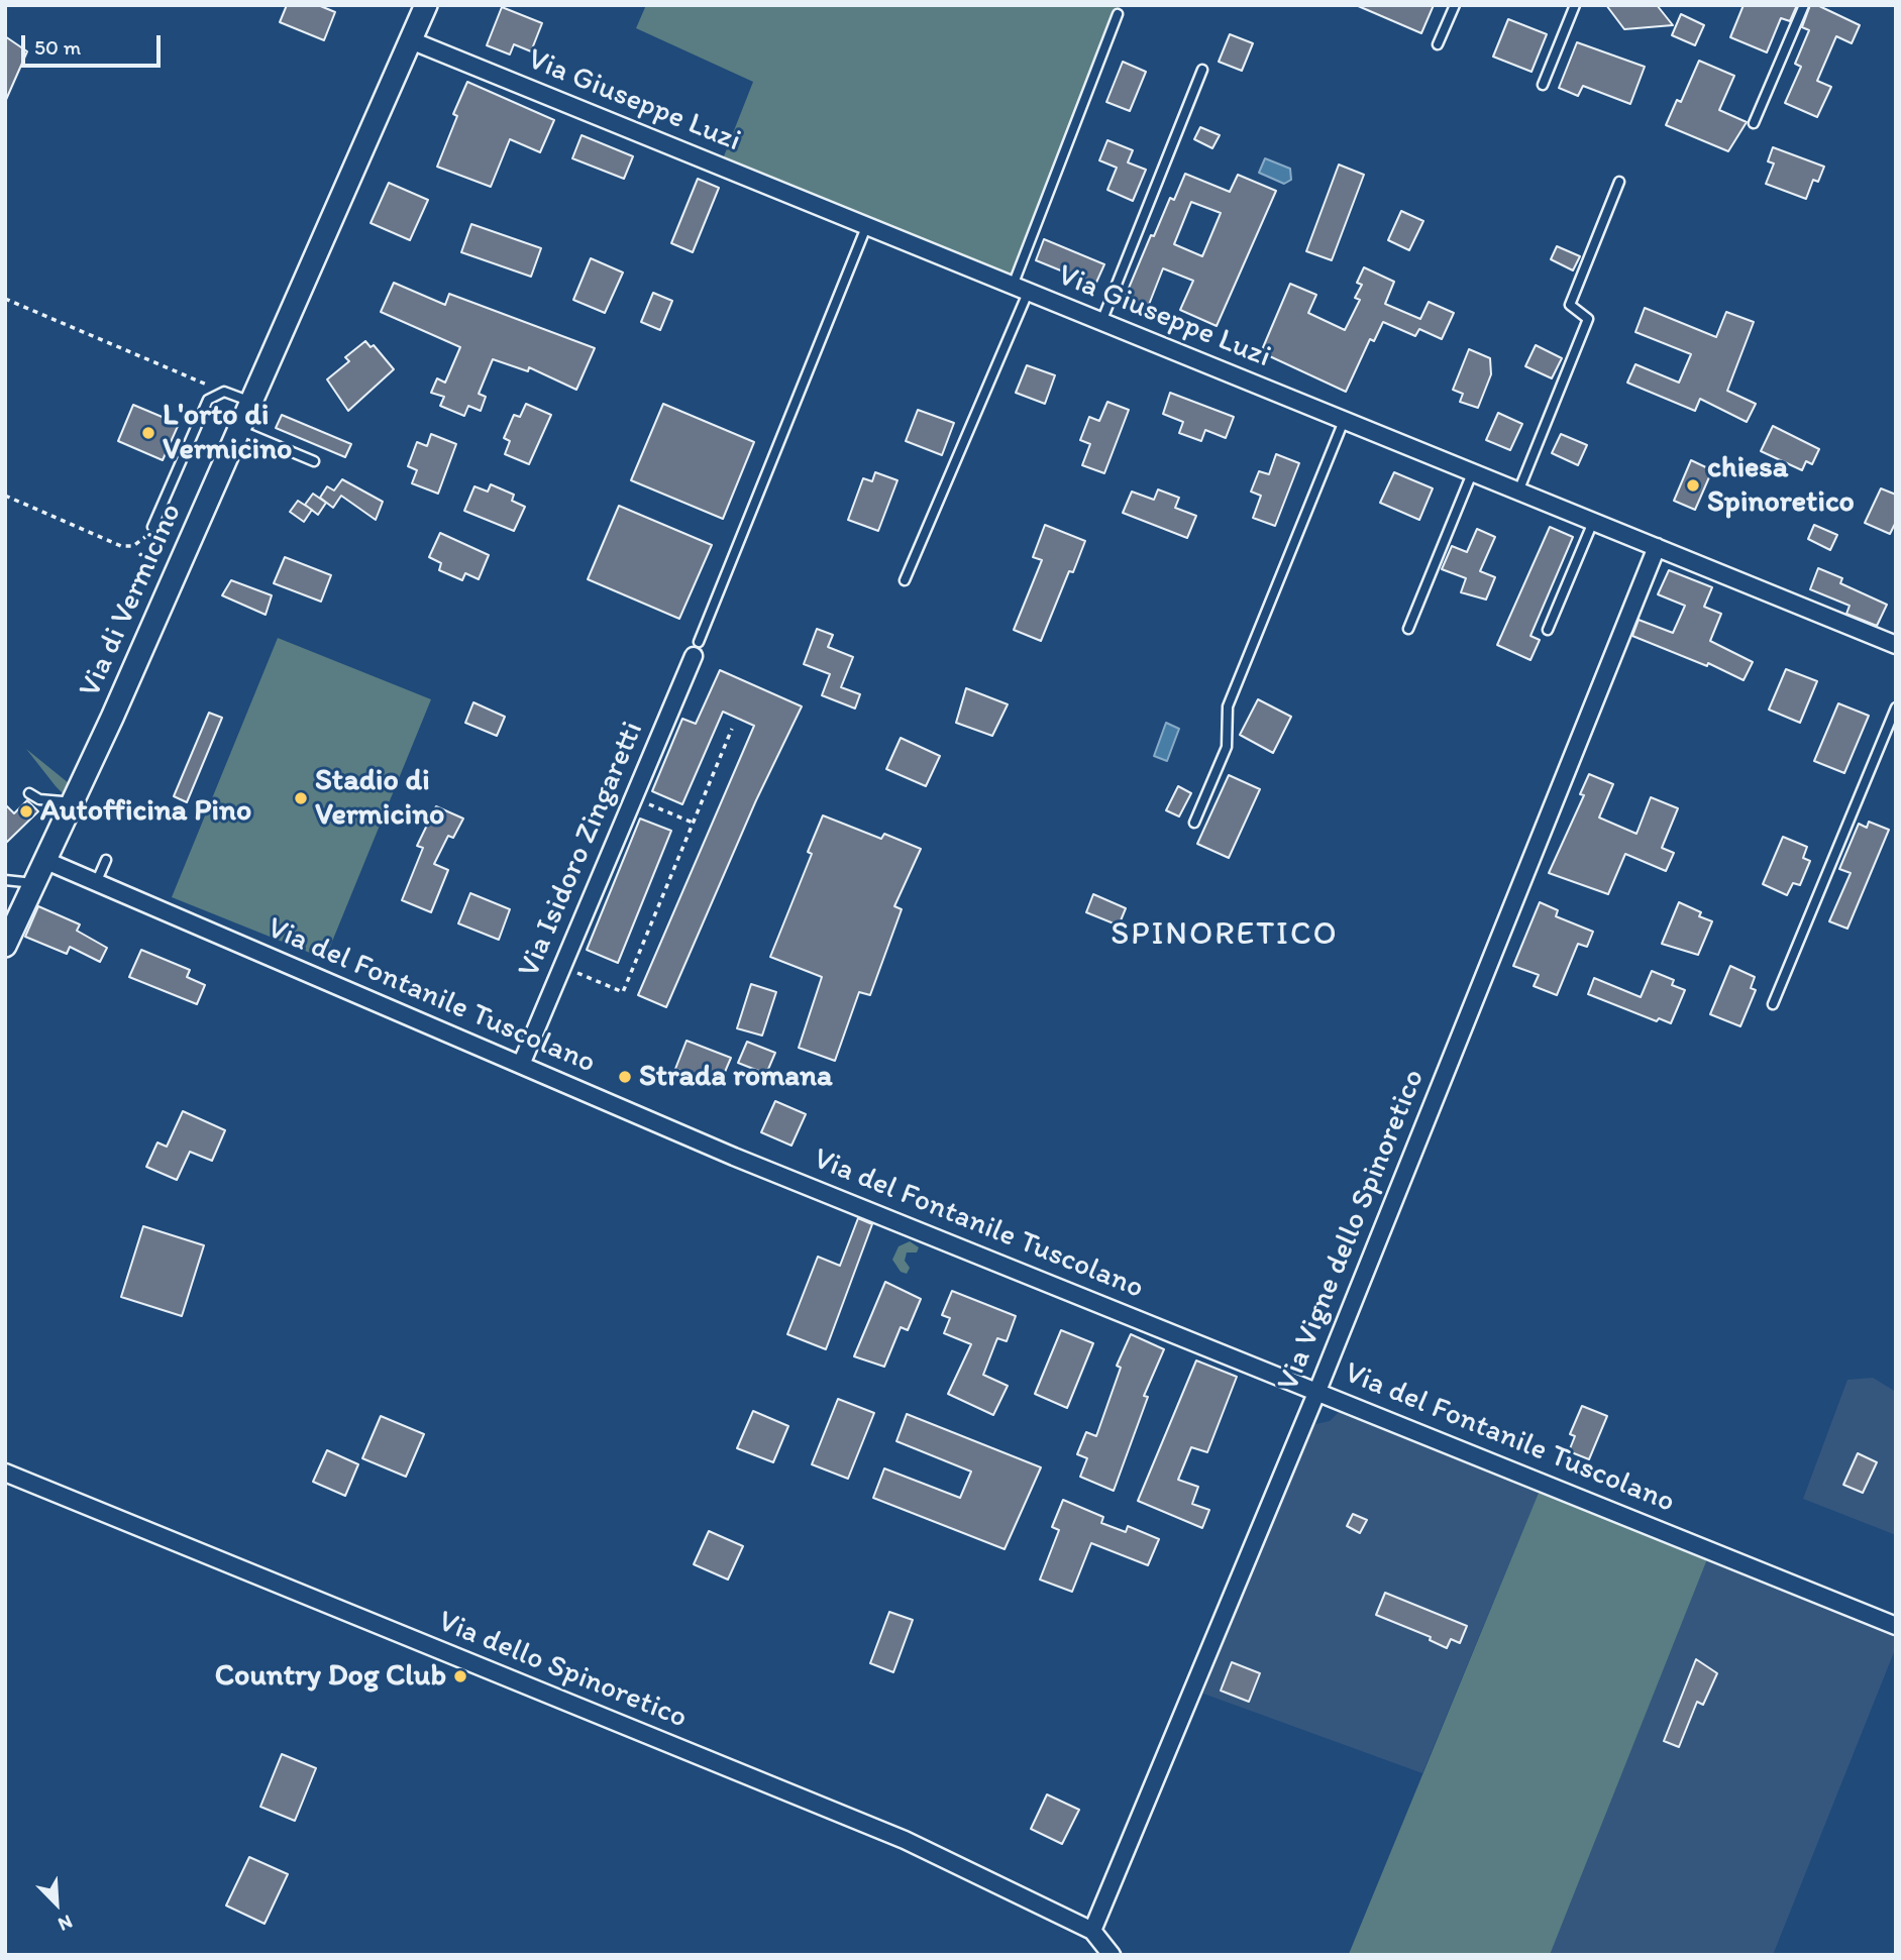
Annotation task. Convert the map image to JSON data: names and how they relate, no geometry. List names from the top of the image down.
{
  "streets": {
    "main road": ["Via di Vermicino"],
    "street": [
      "Via Giuseppe Luzi",
      "Via Isidoro Zingaretti",
      "Via del Fontanile Tuscolano",
      "Via Vigne dello Spinoretico",
      "Via dello Spinoretico"
    ]
  },
  "crossings": [
    ["Via Giuseppe Luzi", "Via di Vermicino"],
    ["Via Giuseppe Luzi", "Via Vigne dello Spinoretico"],
    ["Via di Vermicino", "Via del Fontanile Tuscolano"],
    ["Via Isidoro Zingaretti", "Via del Fontanile Tuscolano"],
    ["Via del Fontanile Tuscolano", "Via Vigne dello Spinoretico"],
    ["Via Vigne dello Spinoretico", "Via dello Spinoretico"]
  ],
  "districts": ["SPINORETICO"],
  "places": [
    "L'orto di Vermicino",
    "chiesa Spinoretico",
    "Stadio di Vermicino",
    "Autofficina Pino",
    "Strada romana",
    "Country Dog Club"
  ],
  "scale_bar": "50 m",
  "north": "bottom right"
}
